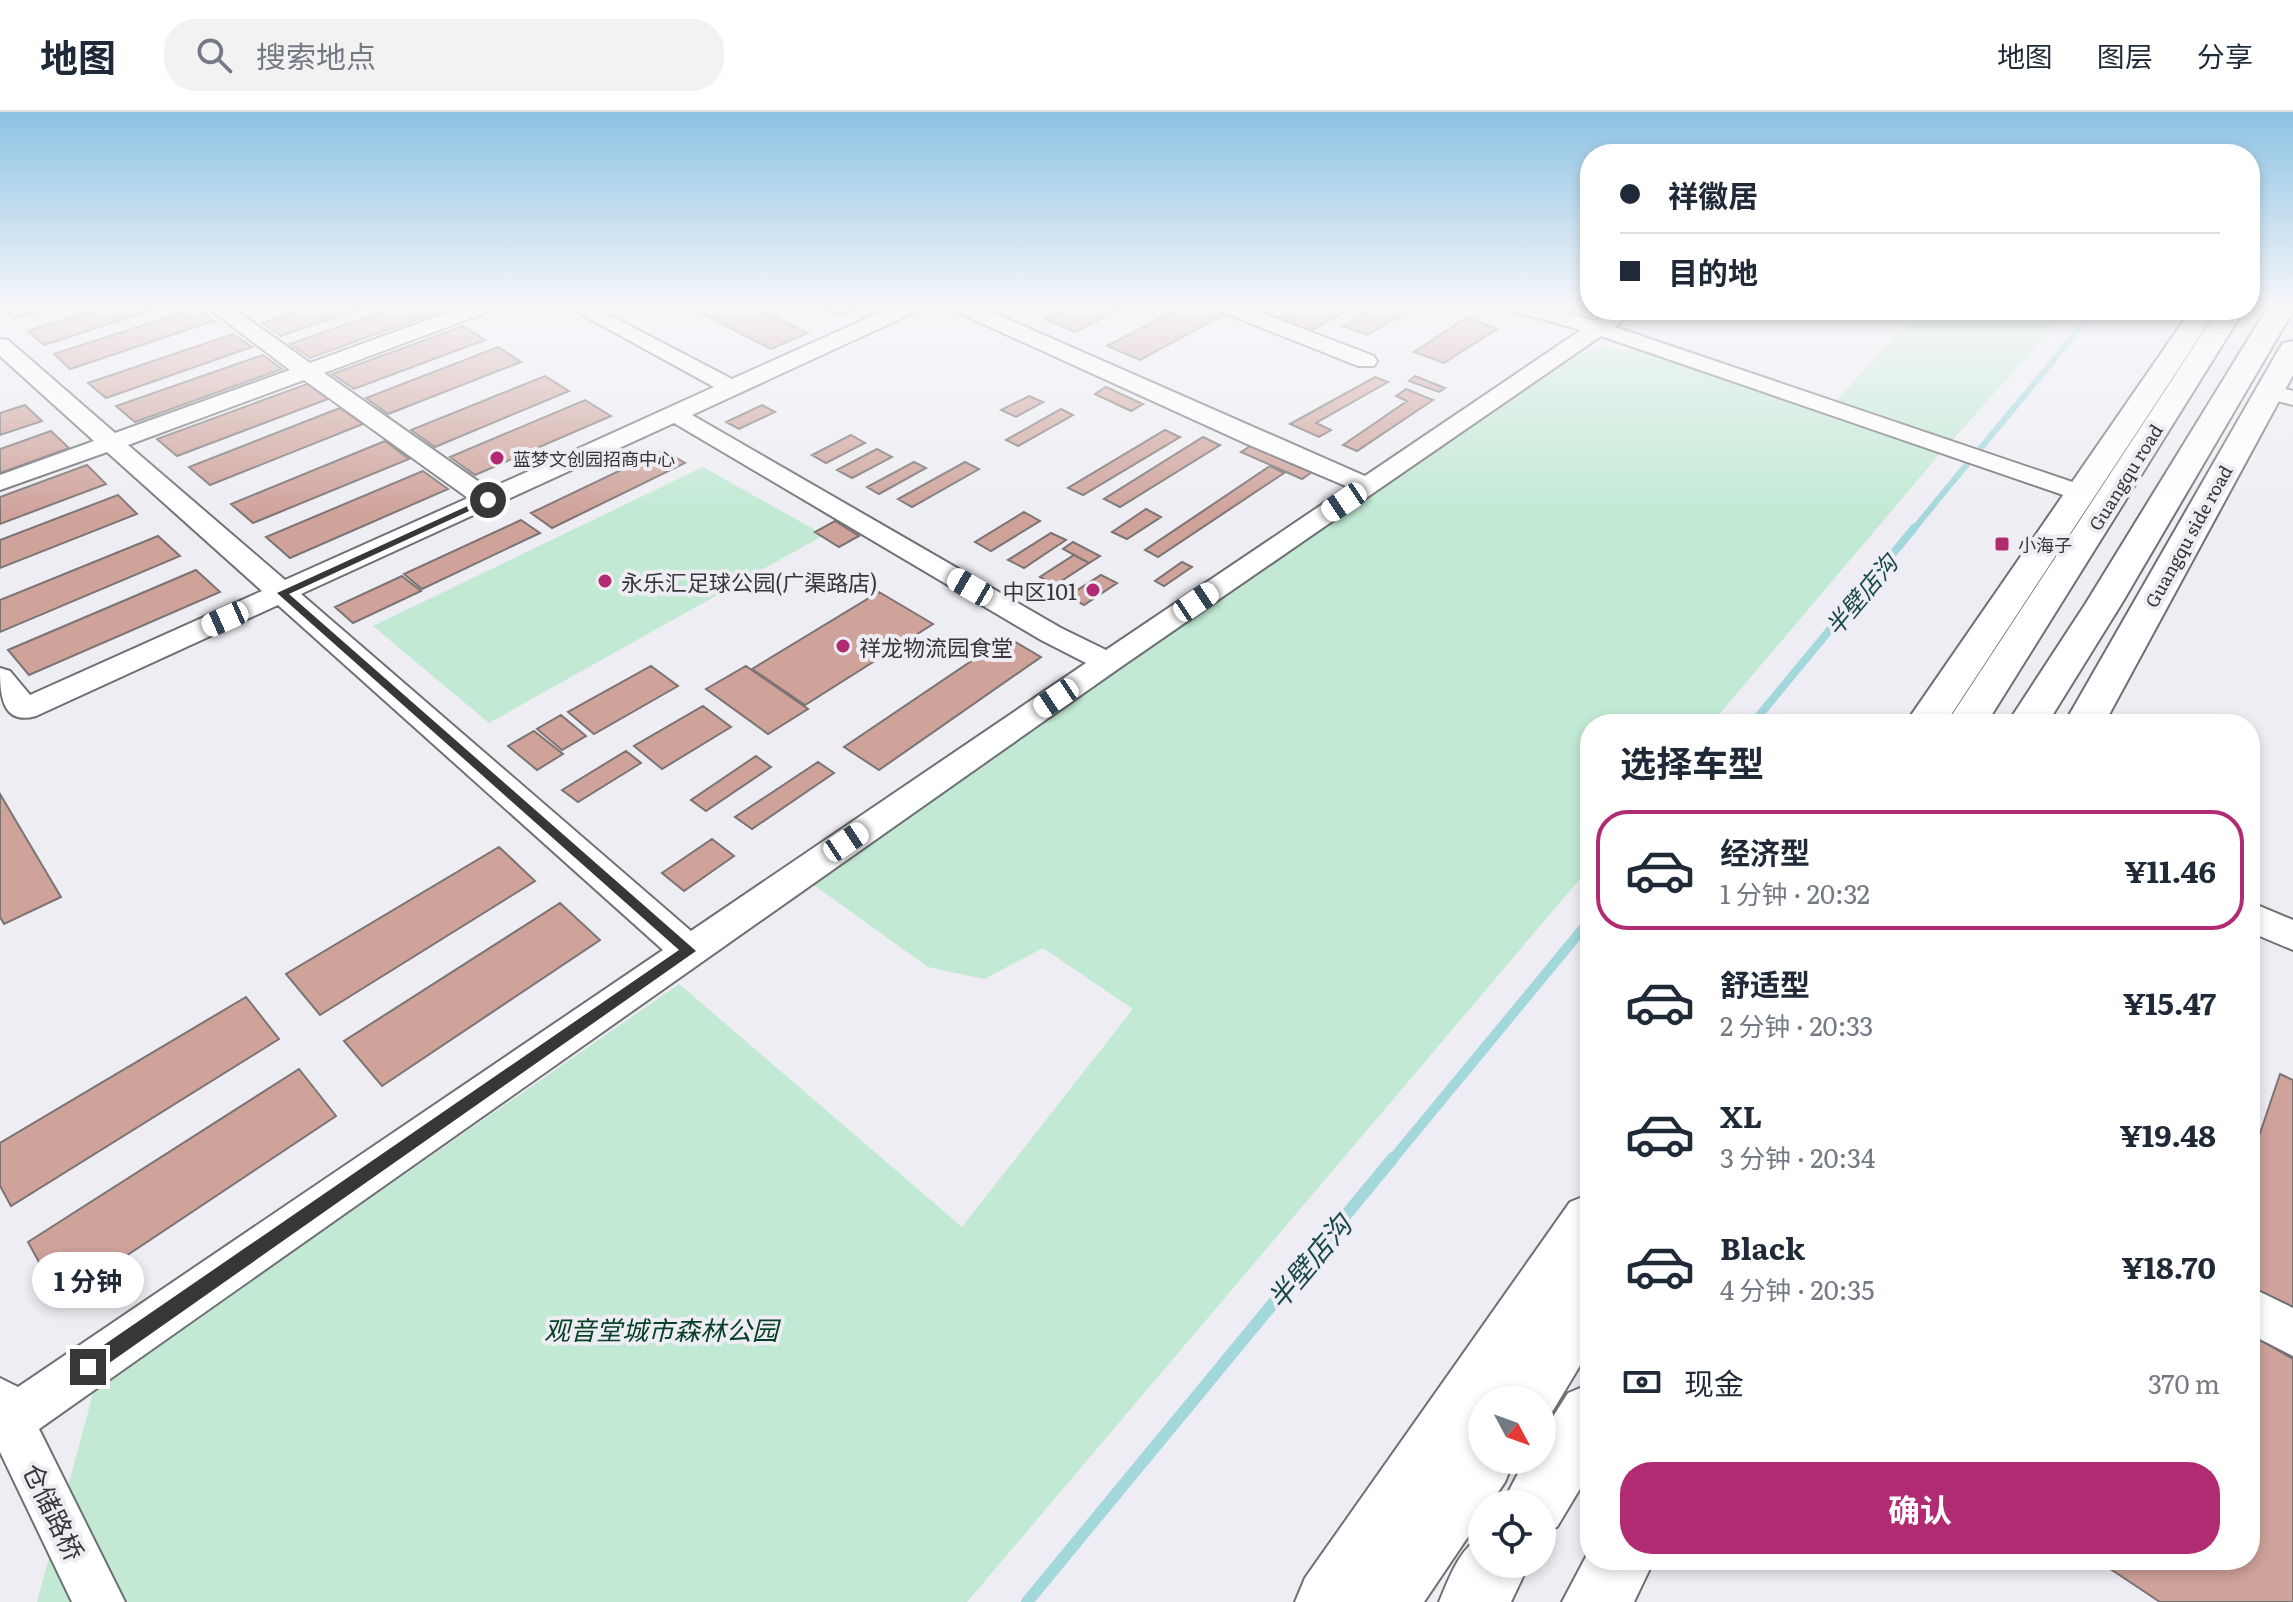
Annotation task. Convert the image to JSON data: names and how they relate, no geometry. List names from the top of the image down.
{
  "streets": {
    "main road": ["Guangqu road", "Guangqu side road"],
    "street": ["仓储路桥"]
  },
  "water": ["半壁店沟"],
  "parks": ["观音堂城市森林公园"],
  "places": {
    "other": [
      "蓝梦文创园招商中心",
      "永乐汇足球公园(广渠路店)",
      "中区101",
      "祥龙物流园食堂"
    ],
    "transit": ["小海子"]
  },
  "north": "bottom right",
  "page": {
    "header": "地图",
    "search": "搜索地点",
    "nav": ["地图", "图层", "分享"],
    "banner": ["祥徽居", "目的地"],
    "heading": "选择车型",
    "list": [
      {
        "name": "经济型",
        "note": "1 分钟 · 20:32",
        "value": "¥11.46"
      },
      {
        "name": "舒适型",
        "note": "2 分钟 · 20:33",
        "value": "¥15.47"
      },
      {
        "name": "XL",
        "note": "3 分钟 · 20:34",
        "value": "¥19.48"
      },
      {
        "name": "Black",
        "note": "4 分钟 · 20:35",
        "value": "¥18.70"
      }
    ],
    "bubble": "1 分钟",
    "pay": ["现金", "370 m"],
    "buttons": "确认"
  }
}
